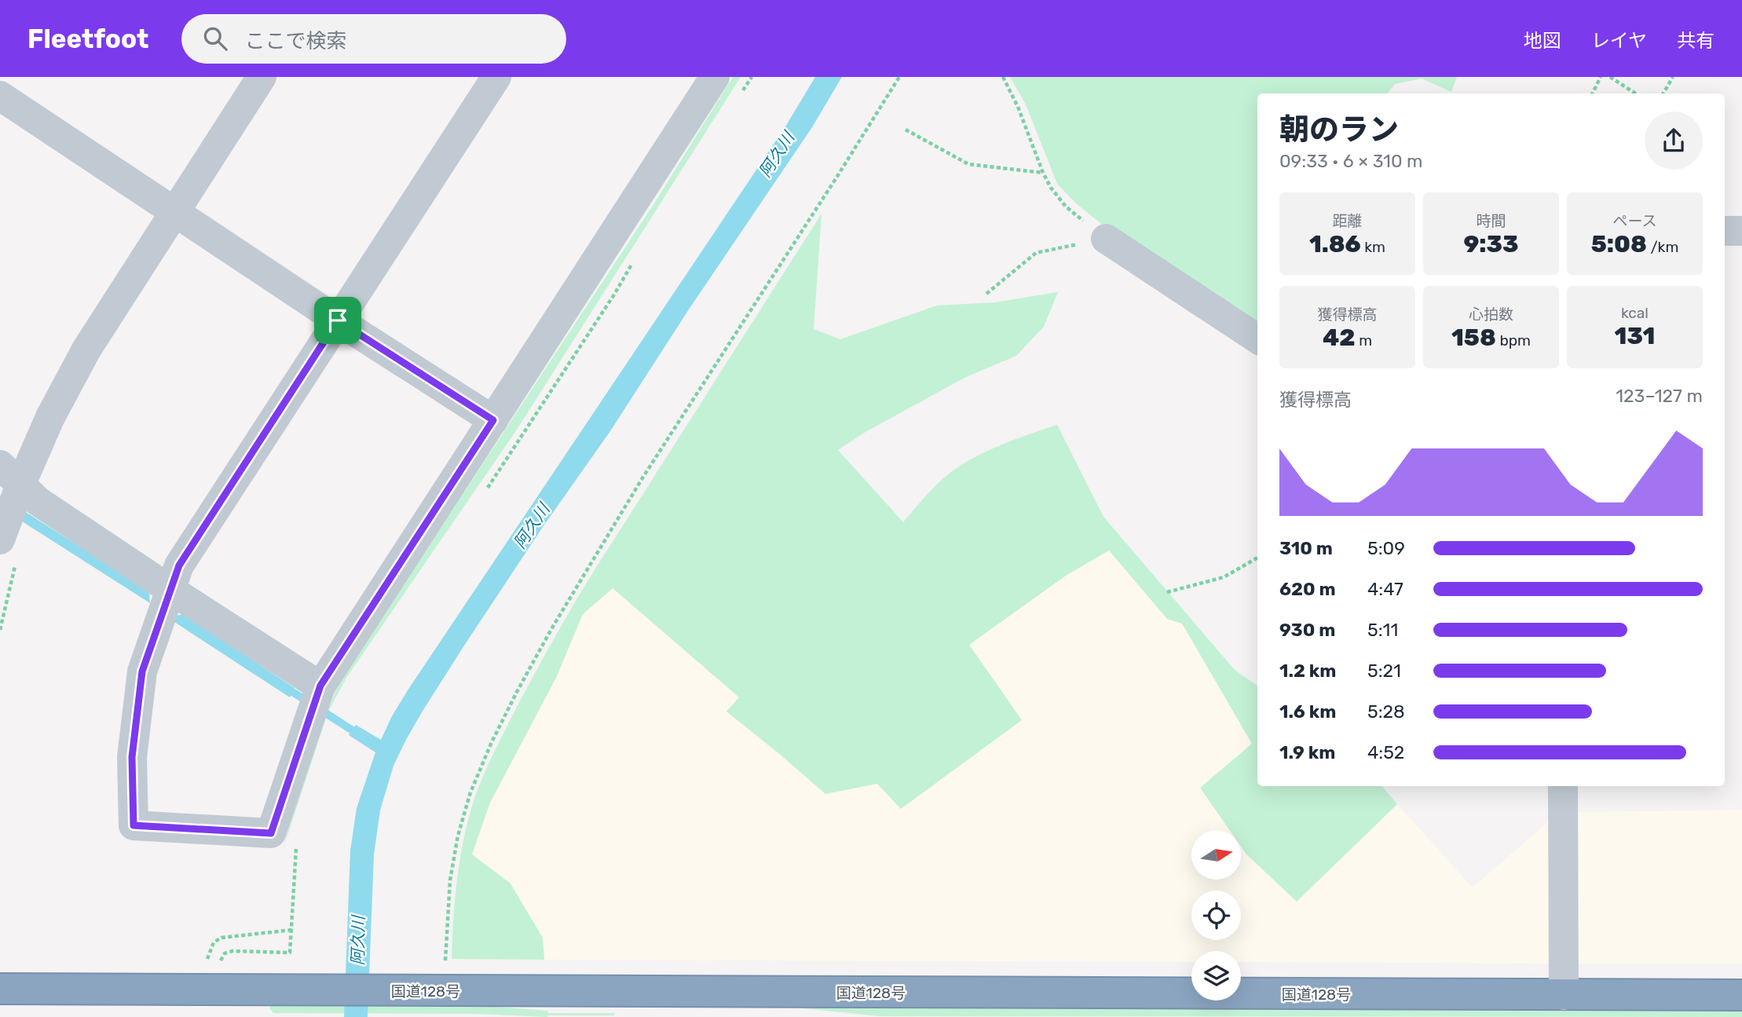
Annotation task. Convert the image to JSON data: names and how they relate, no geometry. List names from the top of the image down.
{
  "streets": {
    "highway": ["国道128号"]
  },
  "water": ["阿久川"],
  "north": "right",
  "page": {
    "header": "Fleetfoot",
    "search": "ここで検索",
    "nav": ["地図", "レイヤ", "共有"],
    "heading": ["朝のラン", "09:33 · 6 × 310 m"],
    "stats": [
      ["距離", "1.86 km"],
      ["時間", "9:33"],
      ["ペース", "5:08 /km"],
      ["獲得標高", "42 m"],
      ["心拍数", "158 bpm"],
      ["kcal", "131"]
    ],
    "chart": ["獲得標高", "123–127 m"],
    "list": [
      {
        "name": "310 m",
        "note": "5:09"
      },
      {
        "name": "620 m",
        "note": "4:47"
      },
      {
        "name": "930 m",
        "note": "5:11"
      },
      {
        "name": "1.2 km",
        "note": "5:21"
      },
      {
        "name": "1.6 km",
        "note": "5:28"
      },
      {
        "name": "1.9 km",
        "note": "4:52"
      }
    ]
  }
}
